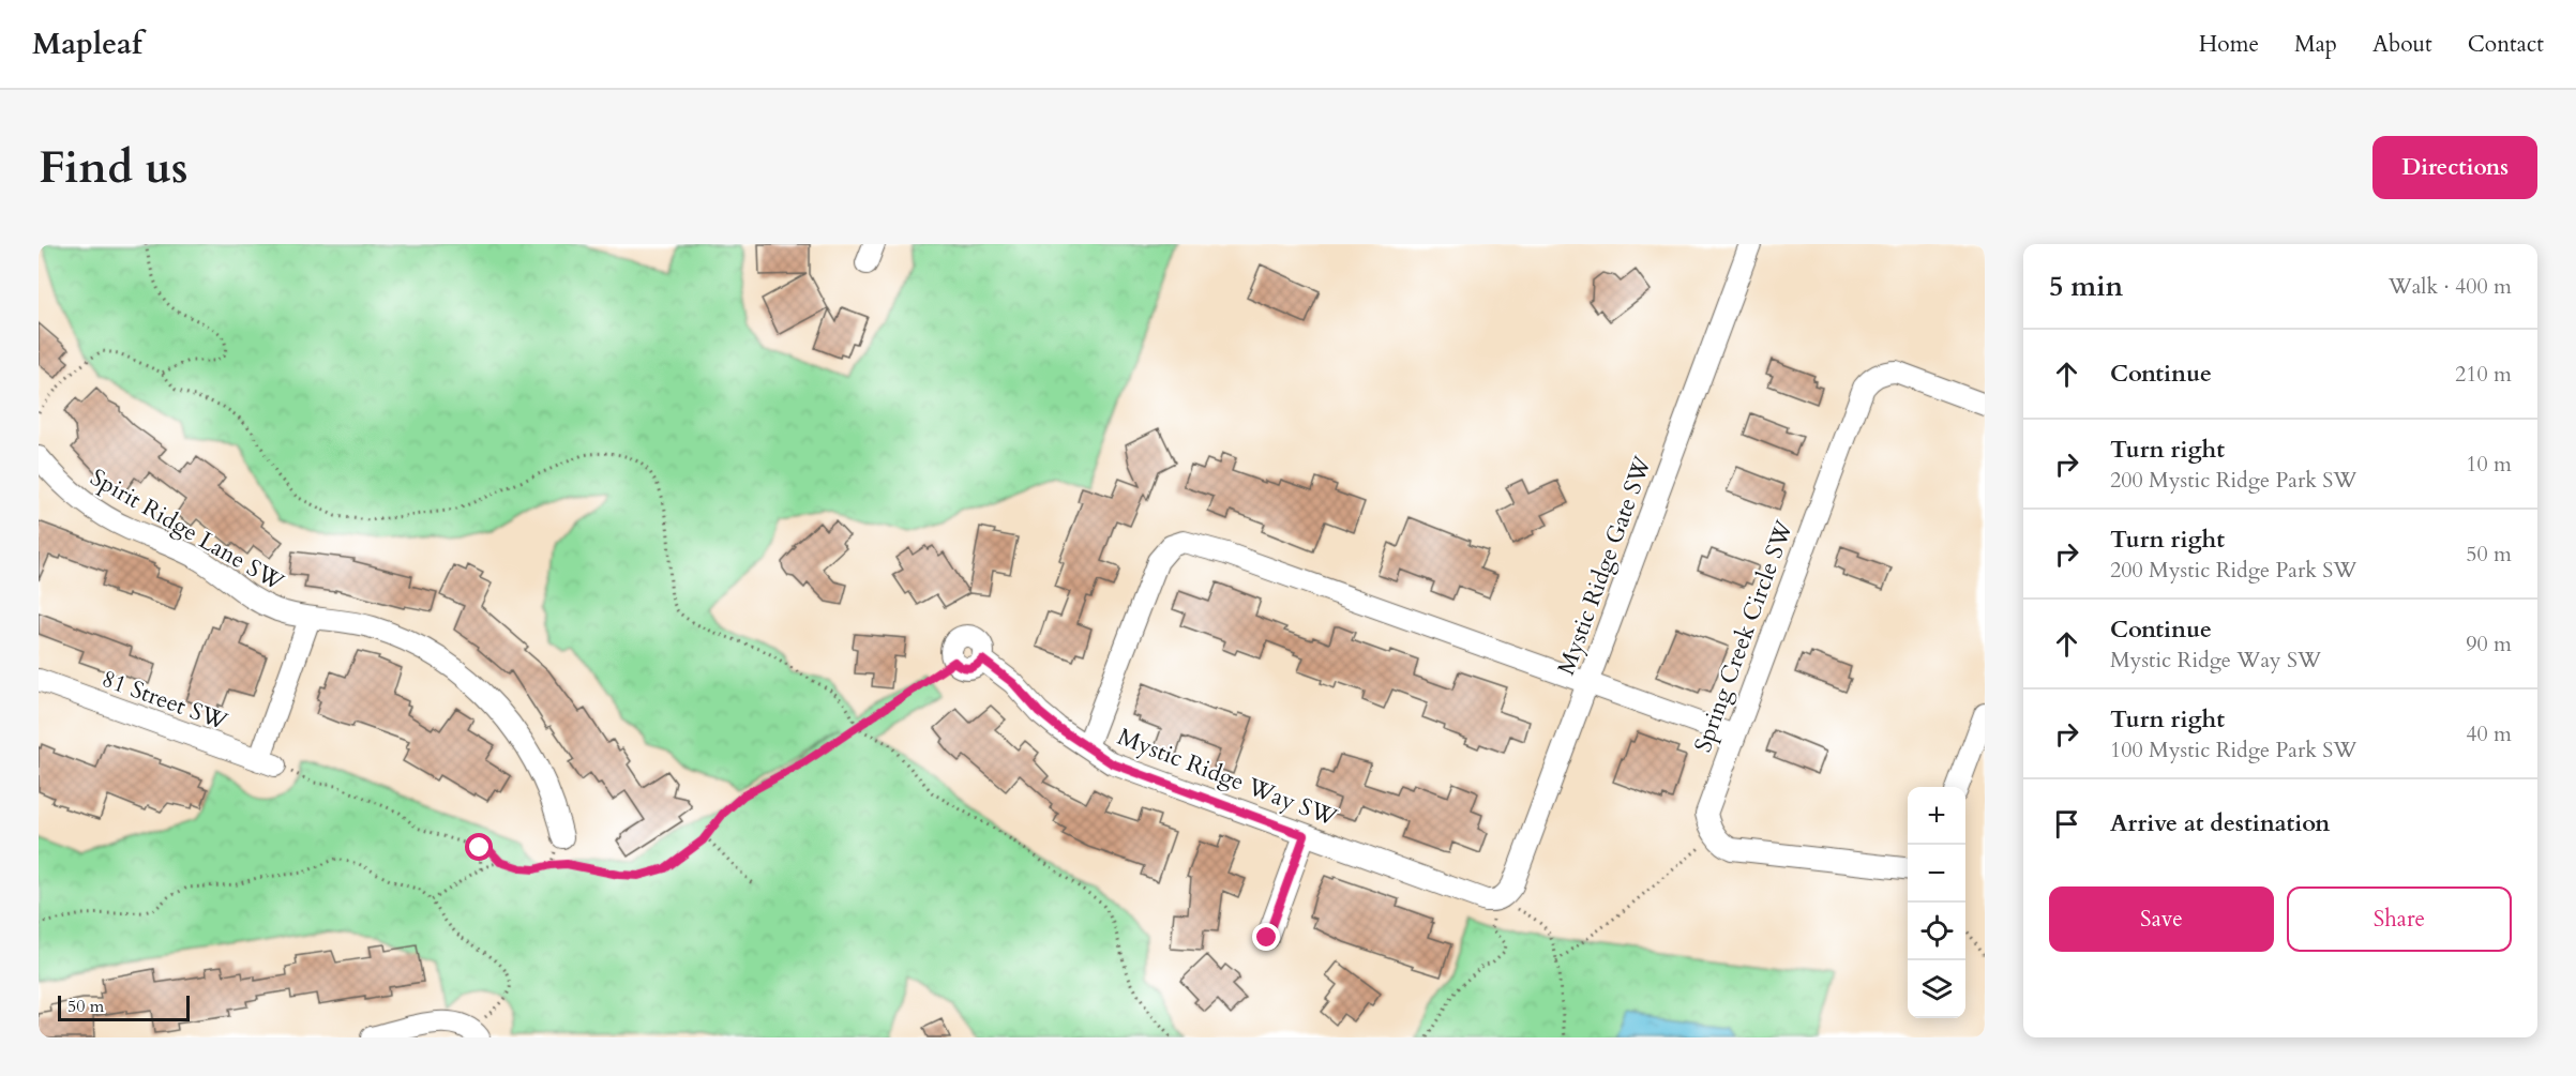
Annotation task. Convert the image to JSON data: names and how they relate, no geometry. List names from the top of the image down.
{
  "streets": {
    "street": [
      "Spirit Ridge Lane SW",
      "Mystic Ridge Gate SW",
      "Spring Creek Circle SW",
      "81 Street SW",
      "Mystic Ridge Way SW"
    ]
  },
  "crossings": [
    ["Mystic Ridge Gate SW", "Mystic Ridge Way SW"]
  ],
  "scale_bar": "50 m",
  "page": {
    "header": "Mapleaf",
    "nav": [
      "Home",
      "Map",
      "About",
      "Contact"
    ],
    "buttons": [
      "Directions",
      ["Save", "Share"]
    ],
    "title": "Find us",
    "heading": ["5 min", "Walk · 400 m"],
    "list": [
      ["Continue", "210 m"],
      ["Turn right", "200 Mystic Ridge Park SW", "10 m"],
      ["Turn right", "200 Mystic Ridge Park SW", "50 m"],
      ["Continue", "Mystic Ridge Way SW", "90 m"],
      ["Turn right", "100 Mystic Ridge Park SW", "40 m"],
      "Arrive at destination"
    ],
    "map_buttons": ["+", "−"],
    "scale": "50 m"
  }
}
